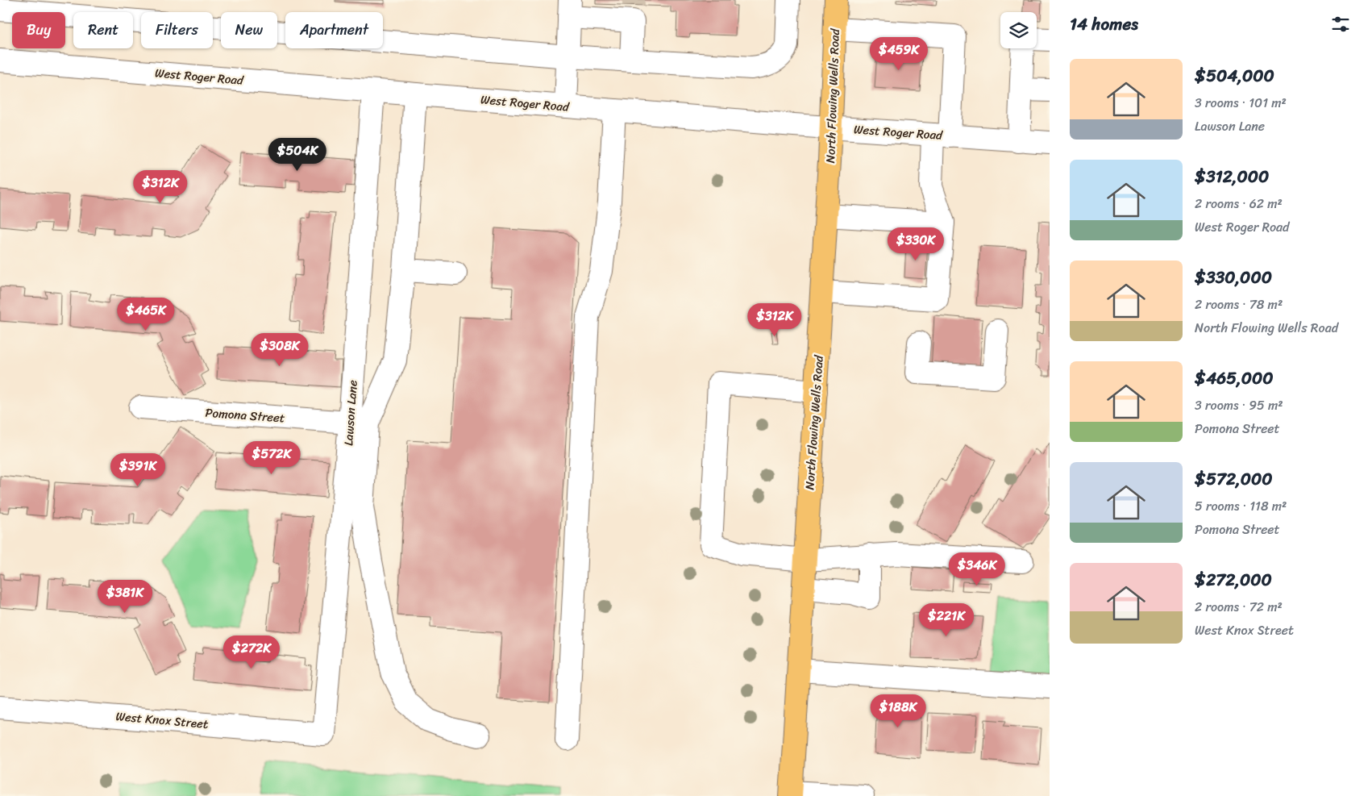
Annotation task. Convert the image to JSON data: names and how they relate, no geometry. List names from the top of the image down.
{
  "streets": {
    "main road": ["North Flowing Wells Road"],
    "street": [
      "West Roger Road",
      "Lawson Lane",
      "Pomona Street",
      "West Knox Street"
    ]
  },
  "crossings": [
    ["West Roger Road", "North Flowing Wells Road"],
    ["West Roger Road", "Lawson Lane"],
    ["Lawson Lane", "Pomona Street"],
    ["Lawson Lane", "West Knox Street"]
  ],
  "page": {
    "heading": "14 homes",
    "chip": [
      "Buy",
      "Rent",
      "Filters",
      "New",
      "Apartment"
    ],
    "price": [
      "$459K",
      "$504K",
      "$312K",
      "$330K",
      "$465K",
      "$312K",
      "$308K",
      "$572K",
      "$391K",
      "$346K",
      "$381K",
      "$221K",
      "$272K",
      "$188K"
    ],
    "list": [
      {
        "name": "$504,000",
        "note": "3 rooms · 101 m² · Lawson Lane"
      },
      {
        "name": "$312,000",
        "note": "2 rooms · 62 m² · West Roger Road"
      },
      {
        "name": "$330,000",
        "note": "2 rooms · 78 m² · North Flowing Wells Road"
      },
      {
        "name": "$465,000",
        "note": "3 rooms · 95 m² · Pomona Street"
      },
      {
        "name": "$572,000",
        "note": "5 rooms · 118 m² · Pomona Street"
      },
      {
        "name": "$272,000",
        "note": "2 rooms · 72 m² · West Knox Street"
      }
    ]
  }
}
